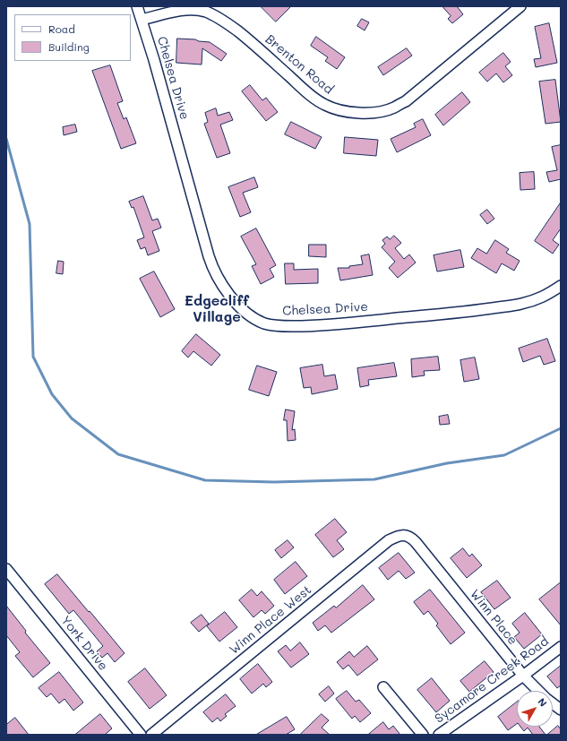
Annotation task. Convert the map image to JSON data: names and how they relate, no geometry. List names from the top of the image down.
{
  "streets": {
    "street": [
      "Brenton Road",
      "Chelsea Drive",
      "Winn Place",
      "Winn Place West",
      "York Drive",
      "Sycamore Creek Road"
    ]
  },
  "crossings": [
    ["Brenton Road", "Chelsea Drive"],
    ["Winn Place", "Winn Place West"],
    ["Winn Place", "Sycamore Creek Road"]
  ],
  "districts": ["Edgecliff Village"],
  "legend": ["Road", "Building"],
  "north": "top right"
}
